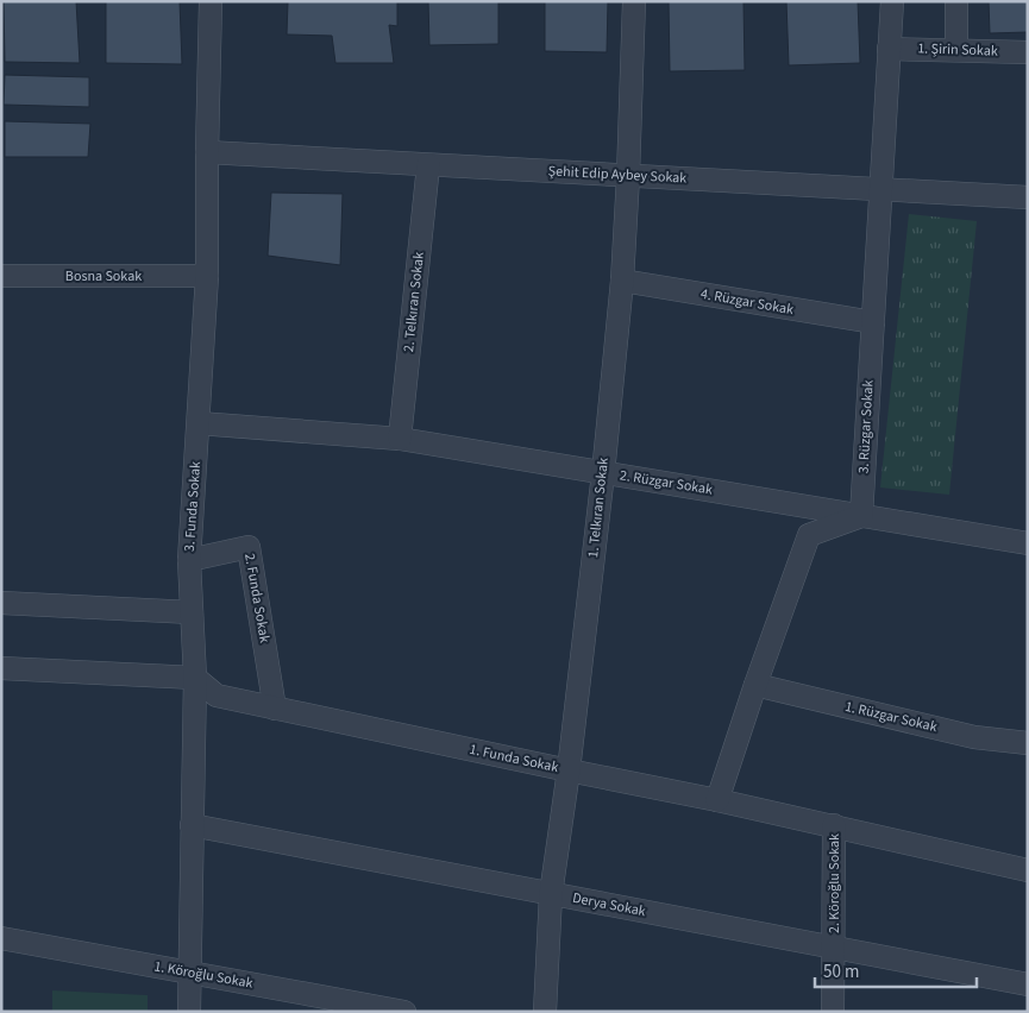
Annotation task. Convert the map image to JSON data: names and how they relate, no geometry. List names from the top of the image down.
{
  "streets": {
    "street": [
      "1. Şirin Sokak",
      "Şehit Edip Aybey Sokak",
      "Bosna Sokak",
      "2. Telkıran Sokak",
      "4. Rüzgar Sokak",
      "3. Rüzgar Sokak",
      "2. Rüzgar Sokak",
      "3. Funda Sokak",
      "1. Telkıran Sokak",
      "2. Funda Sokak",
      "1. Rüzgar Sokak",
      "1. Funda Sokak",
      "2. Köroğlu Sokak",
      "Derya Sokak",
      "1. Köroğlu Sokak"
    ]
  },
  "crossings": [
    ["1. Şirin Sokak", "3. Rüzgar Sokak"],
    ["Şehit Edip Aybey Sokak", "2. Telkıran Sokak"],
    ["Şehit Edip Aybey Sokak", "3. Rüzgar Sokak"],
    ["Şehit Edip Aybey Sokak", "3. Funda Sokak"],
    ["Şehit Edip Aybey Sokak", "1. Telkıran Sokak"],
    ["Bosna Sokak", "3. Funda Sokak"],
    ["2. Telkıran Sokak", "2. Rüzgar Sokak"],
    ["4. Rüzgar Sokak", "3. Rüzgar Sokak"],
    ["4. Rüzgar Sokak", "1. Telkıran Sokak"],
    ["3. Rüzgar Sokak", "2. Rüzgar Sokak"],
    ["2. Rüzgar Sokak", "3. Funda Sokak"],
    ["2. Rüzgar Sokak", "1. Telkıran Sokak"],
    ["3. Funda Sokak", "2. Funda Sokak"],
    ["3. Funda Sokak", "1. Funda Sokak"],
    ["3. Funda Sokak", "Derya Sokak"],
    ["3. Funda Sokak", "1. Köroğlu Sokak"],
    ["1. Telkıran Sokak", "1. Funda Sokak"],
    ["1. Telkıran Sokak", "Derya Sokak"],
    ["2. Funda Sokak", "1. Funda Sokak"],
    ["1. Funda Sokak", "2. Köroğlu Sokak"],
    ["2. Köroğlu Sokak", "Derya Sokak"]
  ],
  "scale_bar": "50 m"
}
